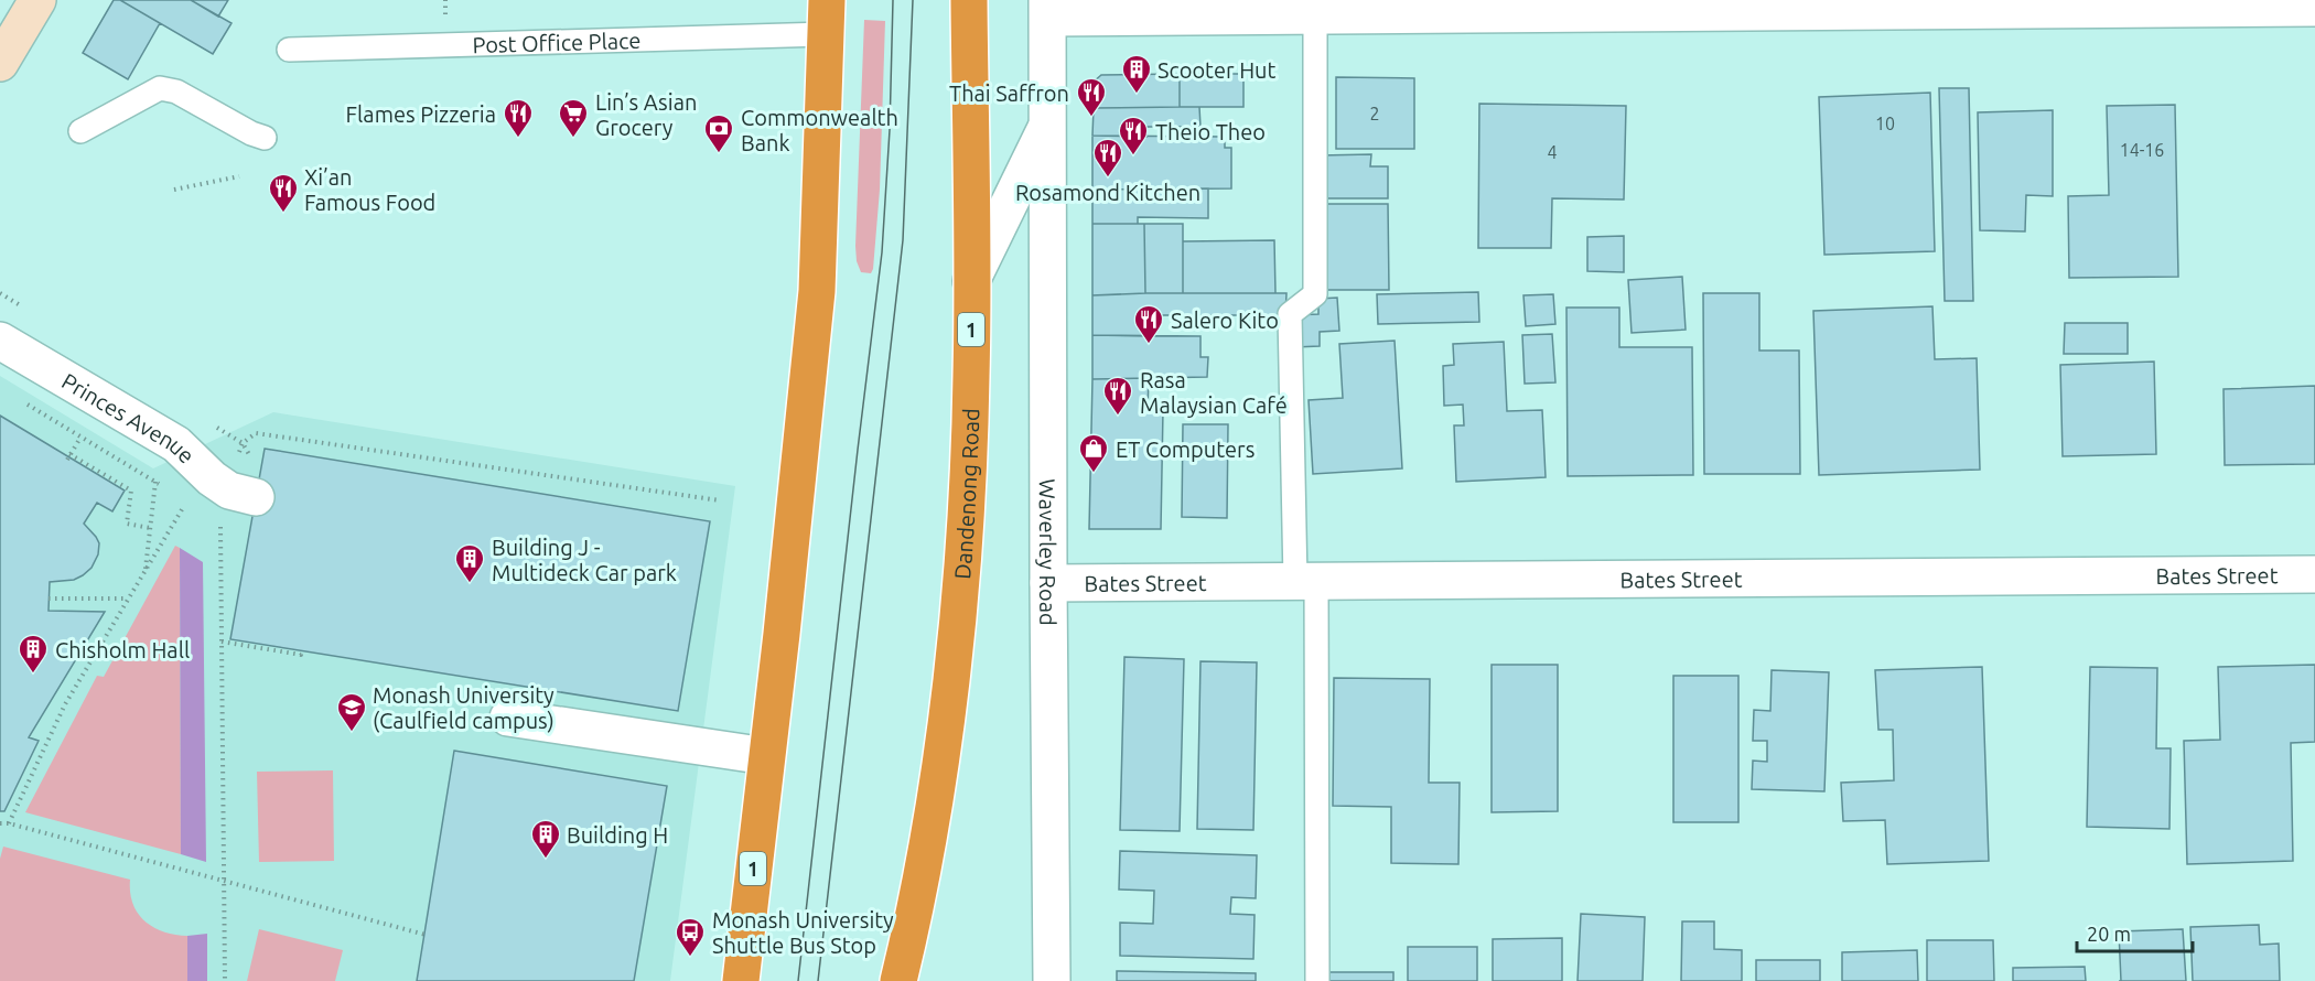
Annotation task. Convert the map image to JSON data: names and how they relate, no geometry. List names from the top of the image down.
{
  "streets": {
    "highway": ["1", "Dandenong Road"],
    "street": ["Princes Avenue", "Waverley Road", "Bates Street"],
    "lane": ["Post Office Place"]
  },
  "crossings": [
    ["Post Office Place", "1"],
    ["Dandenong Road", "Waverley Road"],
    ["Waverley Road", "Bates Street"]
  ],
  "places": {
    "building": [
      "Scooter Hut",
      "Building J - Multideck Car park",
      "Chisholm Hall",
      "Building H"
    ],
    "restaurant": [
      "Thai Saffron",
      "Flames Pizzeria",
      "Theio Theo",
      "Rosamond Kitchen",
      "Xi’an Famous Food",
      "Salero Kito",
      "Rasa Malaysian Café"
    ],
    "supermarket": ["Lin’s Asian Grocery"],
    "bank": ["Commonwealth Bank"],
    "shop": ["ET Computers"],
    "school or university": ["Monash University (Caulfield campus)"],
    "bus stop": ["Monash University Shuttle Bus Stop"]
  },
  "house_numbers": [
    "2",
    "10",
    "14-16",
    "4"
  ],
  "scale_bar": "20 m"
}
